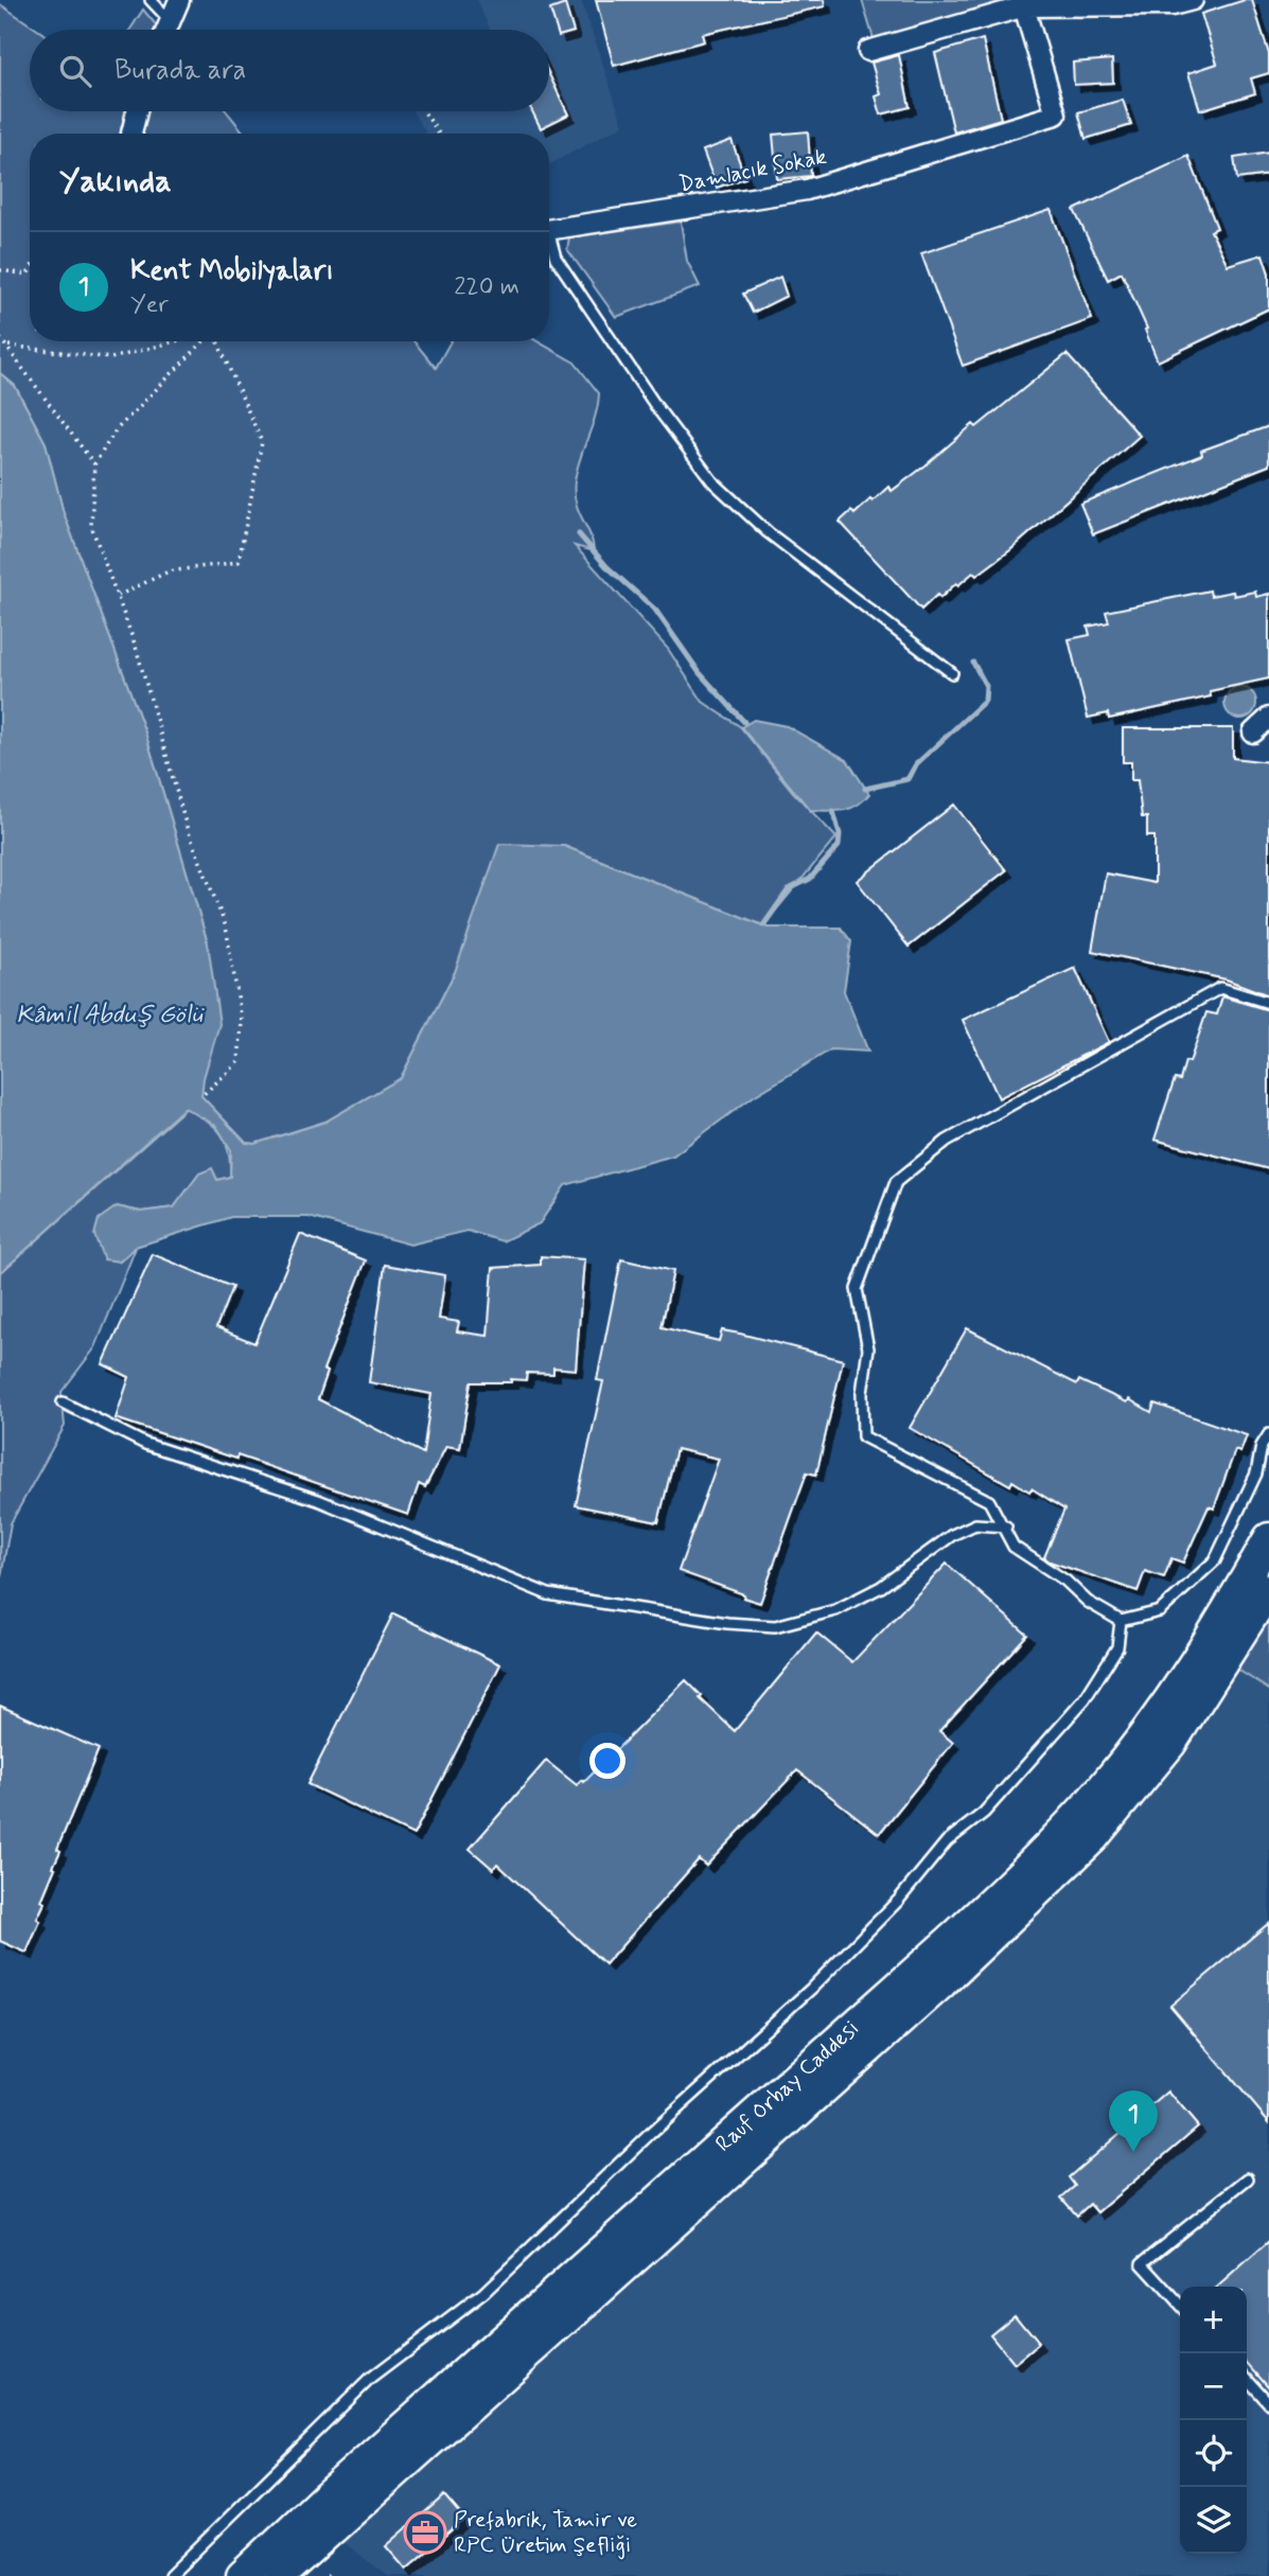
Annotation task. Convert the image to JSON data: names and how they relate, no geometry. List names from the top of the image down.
{
  "streets": {
    "main road": ["Rauf Orbay Caddesi"],
    "street": ["Damlacık Sokak"]
  },
  "water": ["Kâmil Abduş Gölü"],
  "places": {
    "office": ["Prefabrik, Tamir ve RPC Üretim Şefliği"]
  },
  "page": {
    "search": "Burada ara",
    "heading": "Yakında",
    "list": [
      {
        "mark": "1",
        "name": "Kent Mobilyaları",
        "note": "Yer",
        "value": "220 m"
      }
    ],
    "pins": "1",
    "map_buttons": ["+", "−"]
  }
}
